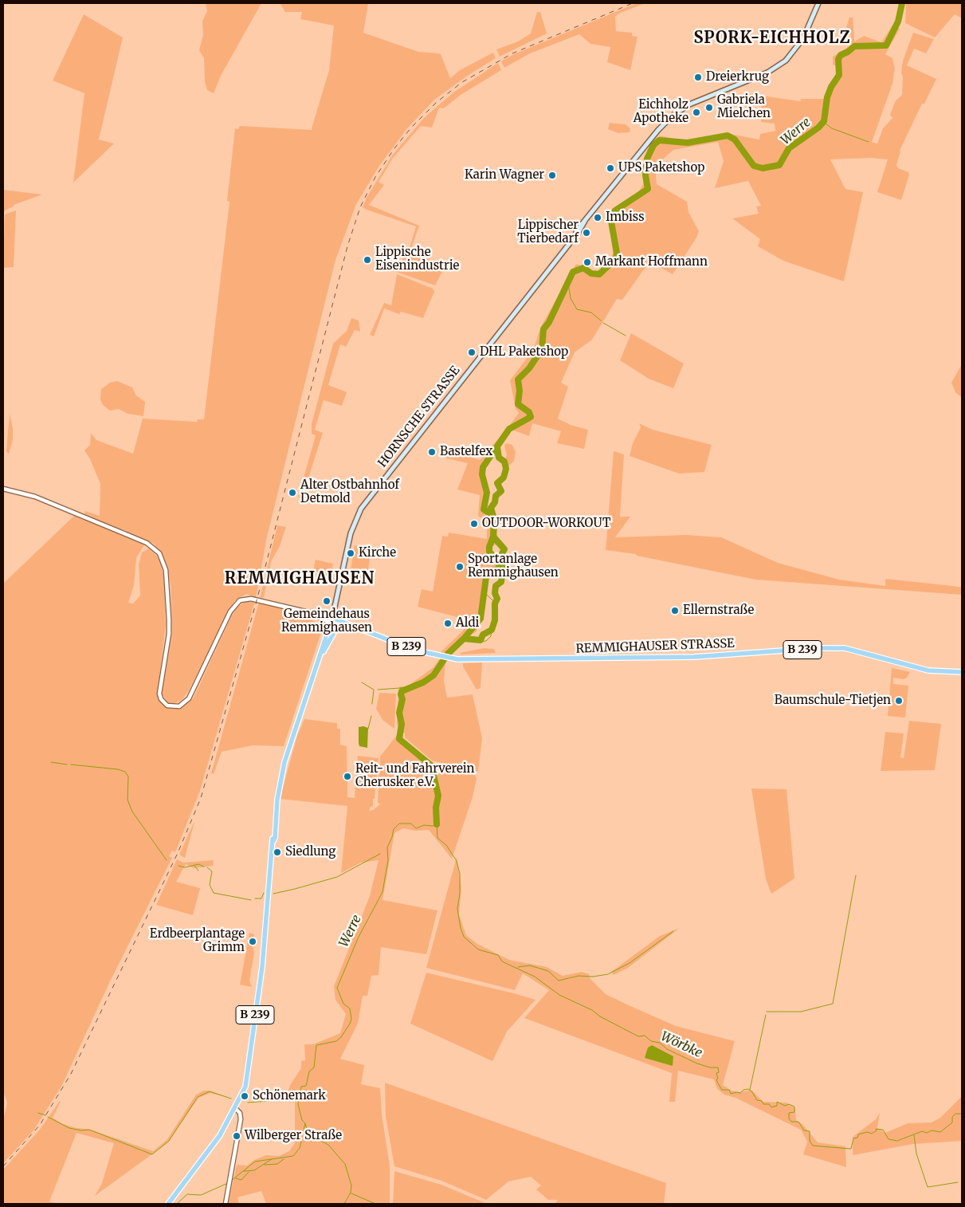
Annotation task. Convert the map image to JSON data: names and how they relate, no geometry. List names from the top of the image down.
{
  "streets": {
    "main road": ["HORNSCHE STRASSE", "B 239", "REMMIGHAUSER STRASSE"]
  },
  "crossings": [
    ["HORNSCHE STRASSE", "B 239"],
    ["HORNSCHE STRASSE", "REMMIGHAUSER STRASSE"],
    ["B 239", "REMMIGHAUSER STRASSE"]
  ],
  "districts": ["SPORK-EICHHOLZ", "REMMIGHAUSEN"],
  "water": ["Werre", "Wörbke"],
  "places": [
    "Dreierkrug",
    "Gabriela Mielchen",
    "Eichholz Apotheke",
    "UPS Paketshop",
    "Karin Wagner",
    "Imbiss",
    "Lippischer Tierbedarf",
    "Lippische Eisenindustrie",
    "Markant Hoffmann",
    "DHL Paketshop",
    "Bastelfex",
    "Alter Ostbahnhof Detmold",
    "OUTDOOR-WORKOUT",
    "Kirche",
    "Sportanlage Remmighausen",
    "Gemeindehaus Remmighausen",
    "Ellernstraße",
    "Aldi",
    "Baumschule-Tietjen",
    "Reit- und Fahrverein Cherusker e.V.",
    "Siedlung",
    "Erdbeerplantage Grimm",
    "Schönemark",
    "Wilberger Straße"
  ]
}
